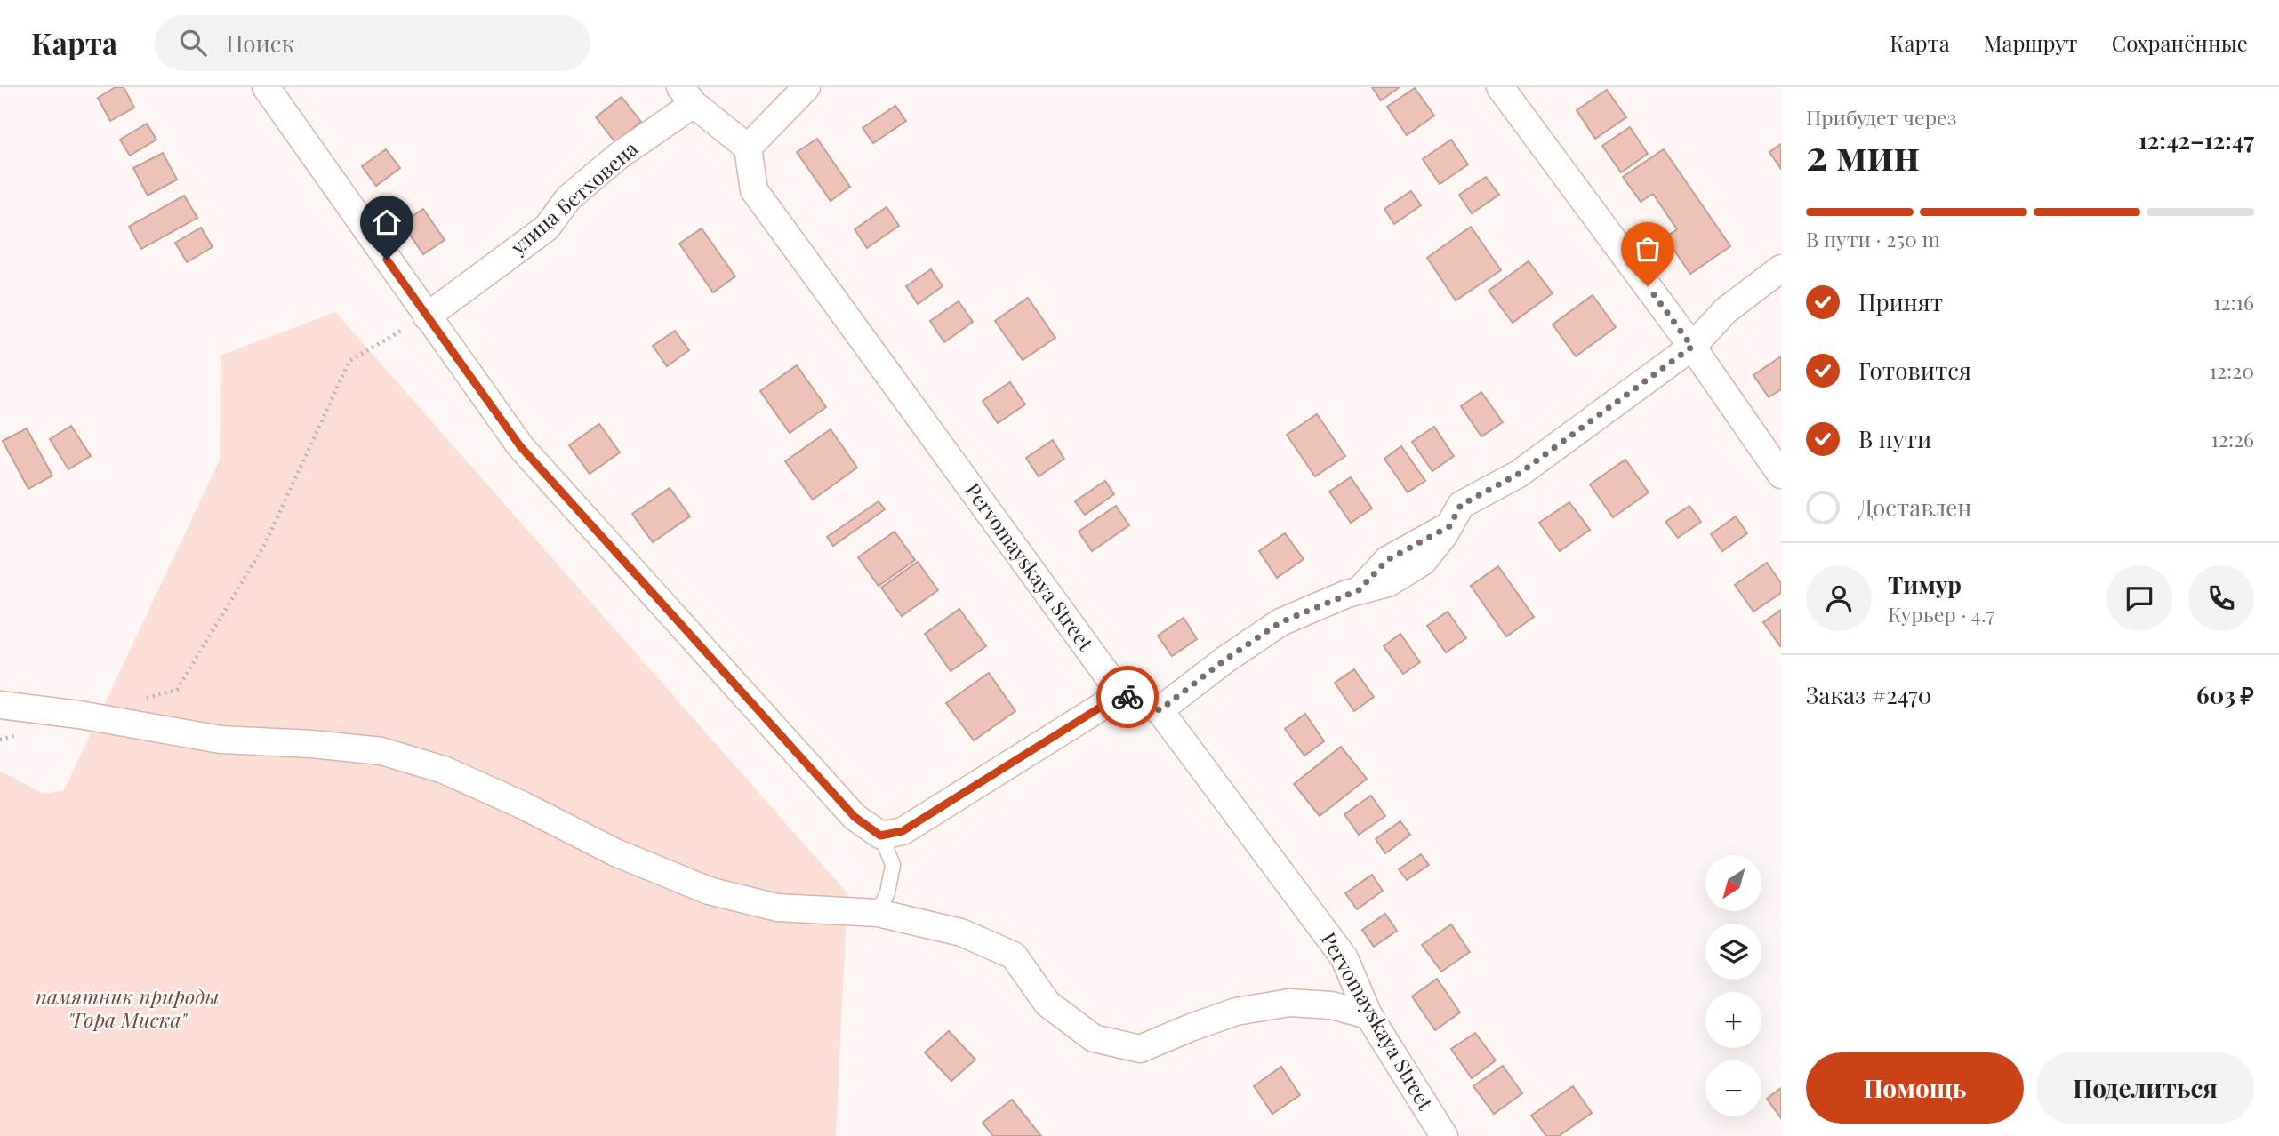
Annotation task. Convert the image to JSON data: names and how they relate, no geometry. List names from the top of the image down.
{
  "streets": {
    "street": ["улица Бетховена", "Pervomayskaya Street"]
  },
  "parks": ["памятник природы \"Гора Миска\""],
  "north": "bottom left",
  "page": {
    "header": "Карта",
    "search": "Поиск",
    "nav": ["Карта", "Маршрут", "Сохранённые"],
    "heading": ["2 мин", "Прибудет через", "12:42–12:47"],
    "panel": [
      "Тимур",
      "Курьер · 4.7",
      "Заказ #2470",
      "603 ₽"
    ],
    "bar": "В пути · 250 m",
    "list": [
      ["Принят", "12:16"],
      ["Готовится", "12:20"],
      ["В пути", "12:26"],
      "Доставлен"
    ],
    "map_buttons": ["+", "−"],
    "buttons": ["Помощь", "Поделиться"]
  }
}
